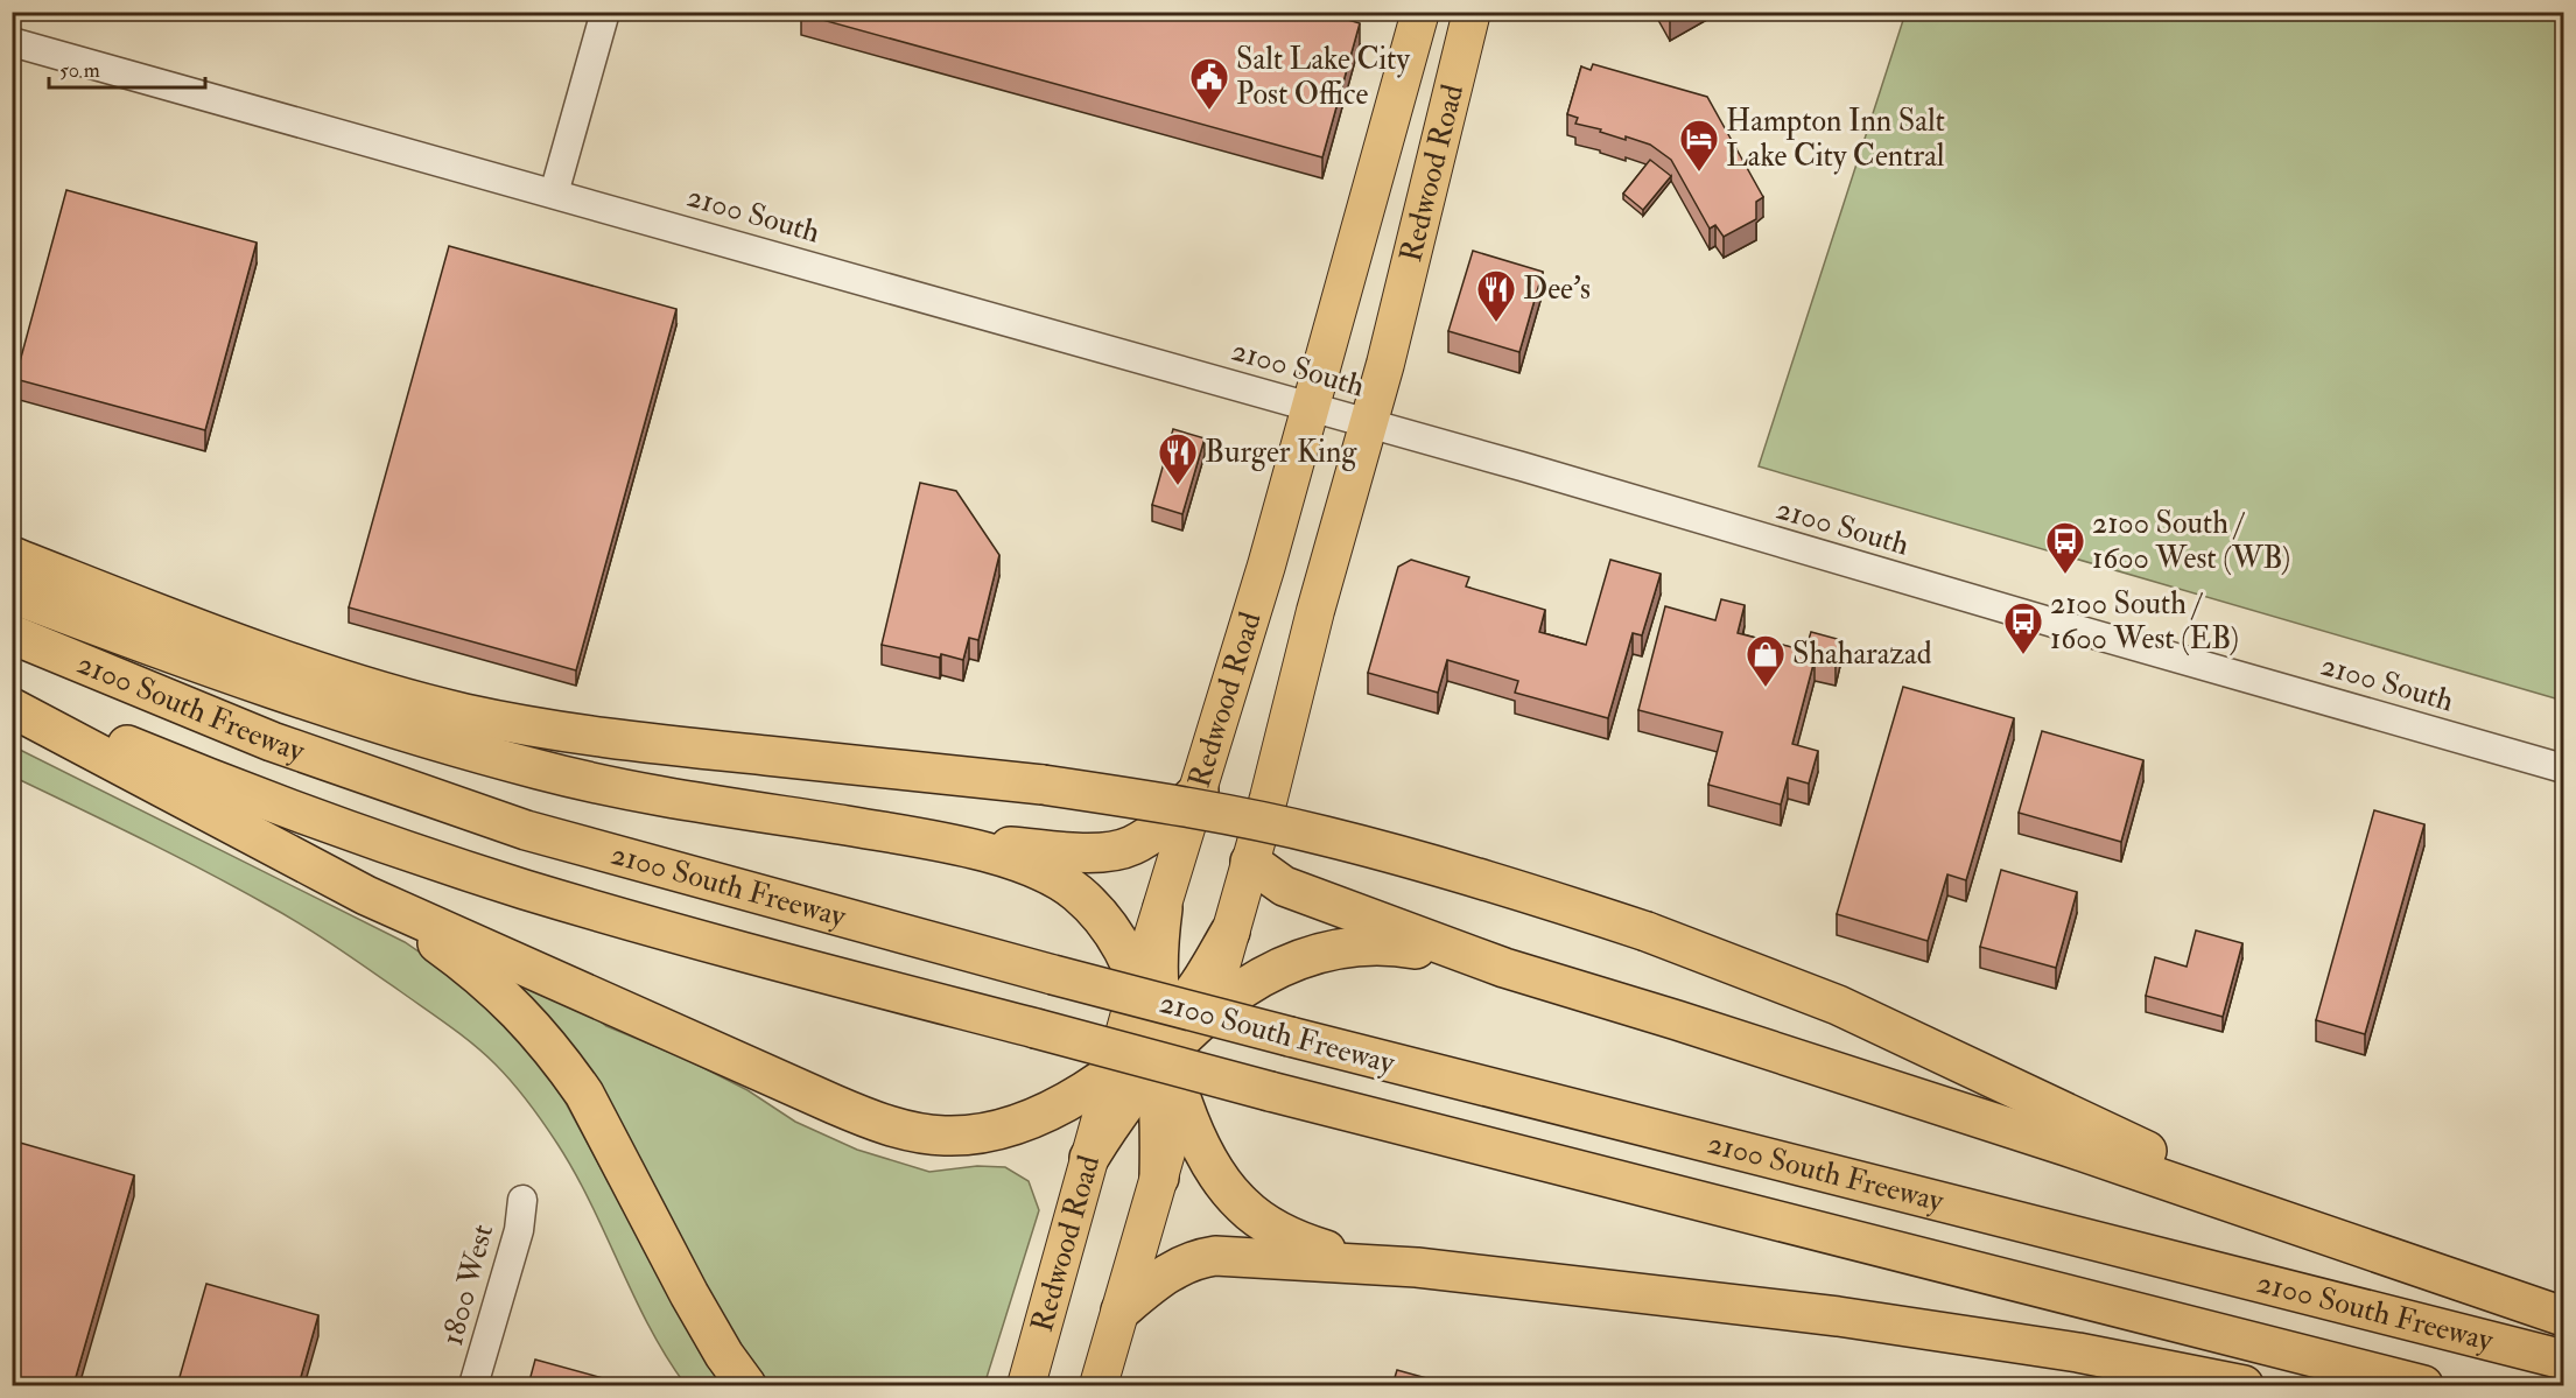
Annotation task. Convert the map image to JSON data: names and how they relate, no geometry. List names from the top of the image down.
{
  "streets": {
    "highway": ["2100 South Freeway"],
    "main road": ["Redwood Road"],
    "street": ["2100 South", "1800 West"]
  },
  "crossings": [
    ["Redwood Road", "2100 South"]
  ],
  "places": {
    "public building": ["Salt Lake City Post Office"],
    "hotel": ["Hampton Inn Salt Lake City Central"],
    "restaurant": ["Dee's", "Burger King"],
    "bus stop": ["2100 South / 1600 West (WB)", "2100 South / 1600 West (EB)"],
    "shop": ["Shaharazad"]
  },
  "scale_bar": "50 m"
}
